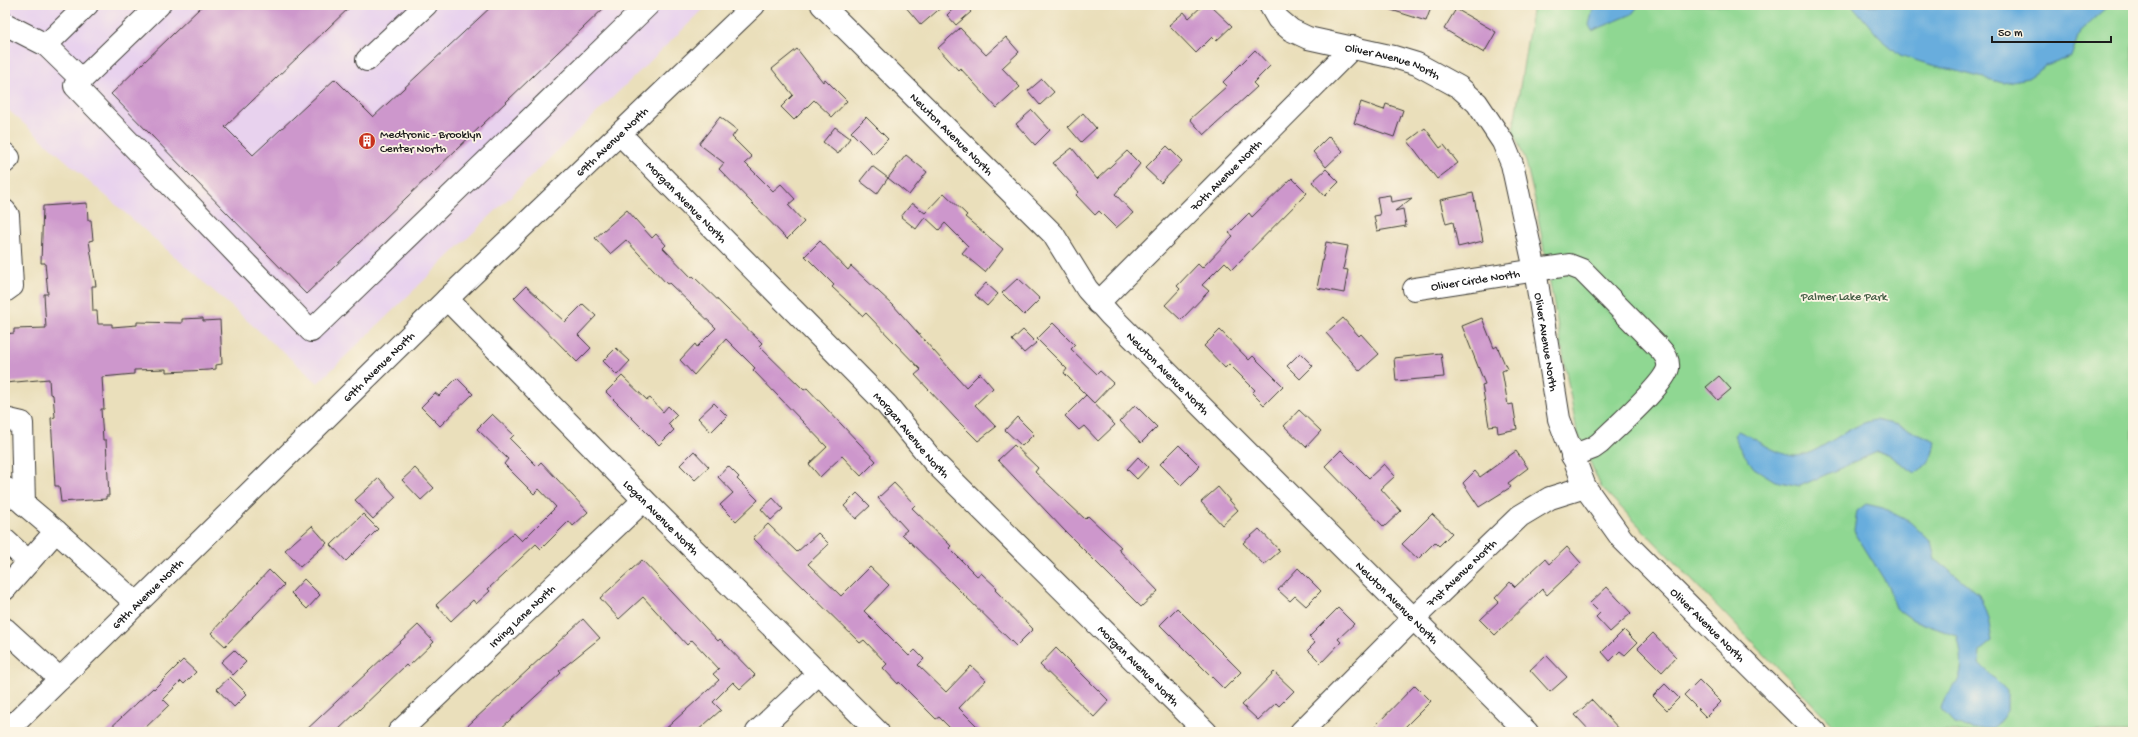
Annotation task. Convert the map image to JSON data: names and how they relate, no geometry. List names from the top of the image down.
{
  "streets": {
    "street": [
      "Oliver Avenue North",
      "Newton Avenue North",
      "69th Avenue North",
      "70th Avenue North",
      "Morgan Avenue North",
      "Oliver Circle North",
      "Logan Avenue North",
      "71st Avenue North",
      "Irving Lane North"
    ]
  },
  "crossings": [
    ["Oliver Avenue North", "70th Avenue North"],
    ["Oliver Avenue North", "Oliver Circle North"],
    ["Oliver Avenue North", "71st Avenue North"],
    ["Newton Avenue North", "70th Avenue North"],
    ["Newton Avenue North", "71st Avenue North"],
    ["69th Avenue North", "Morgan Avenue North"],
    ["69th Avenue North", "Logan Avenue North"],
    ["Logan Avenue North", "Irving Lane North"]
  ],
  "parks": ["Palmer Lake Park"],
  "places": {
    "building": ["Medtronic - Brooklyn Center North"]
  },
  "scale_bar": "50 m"
}
